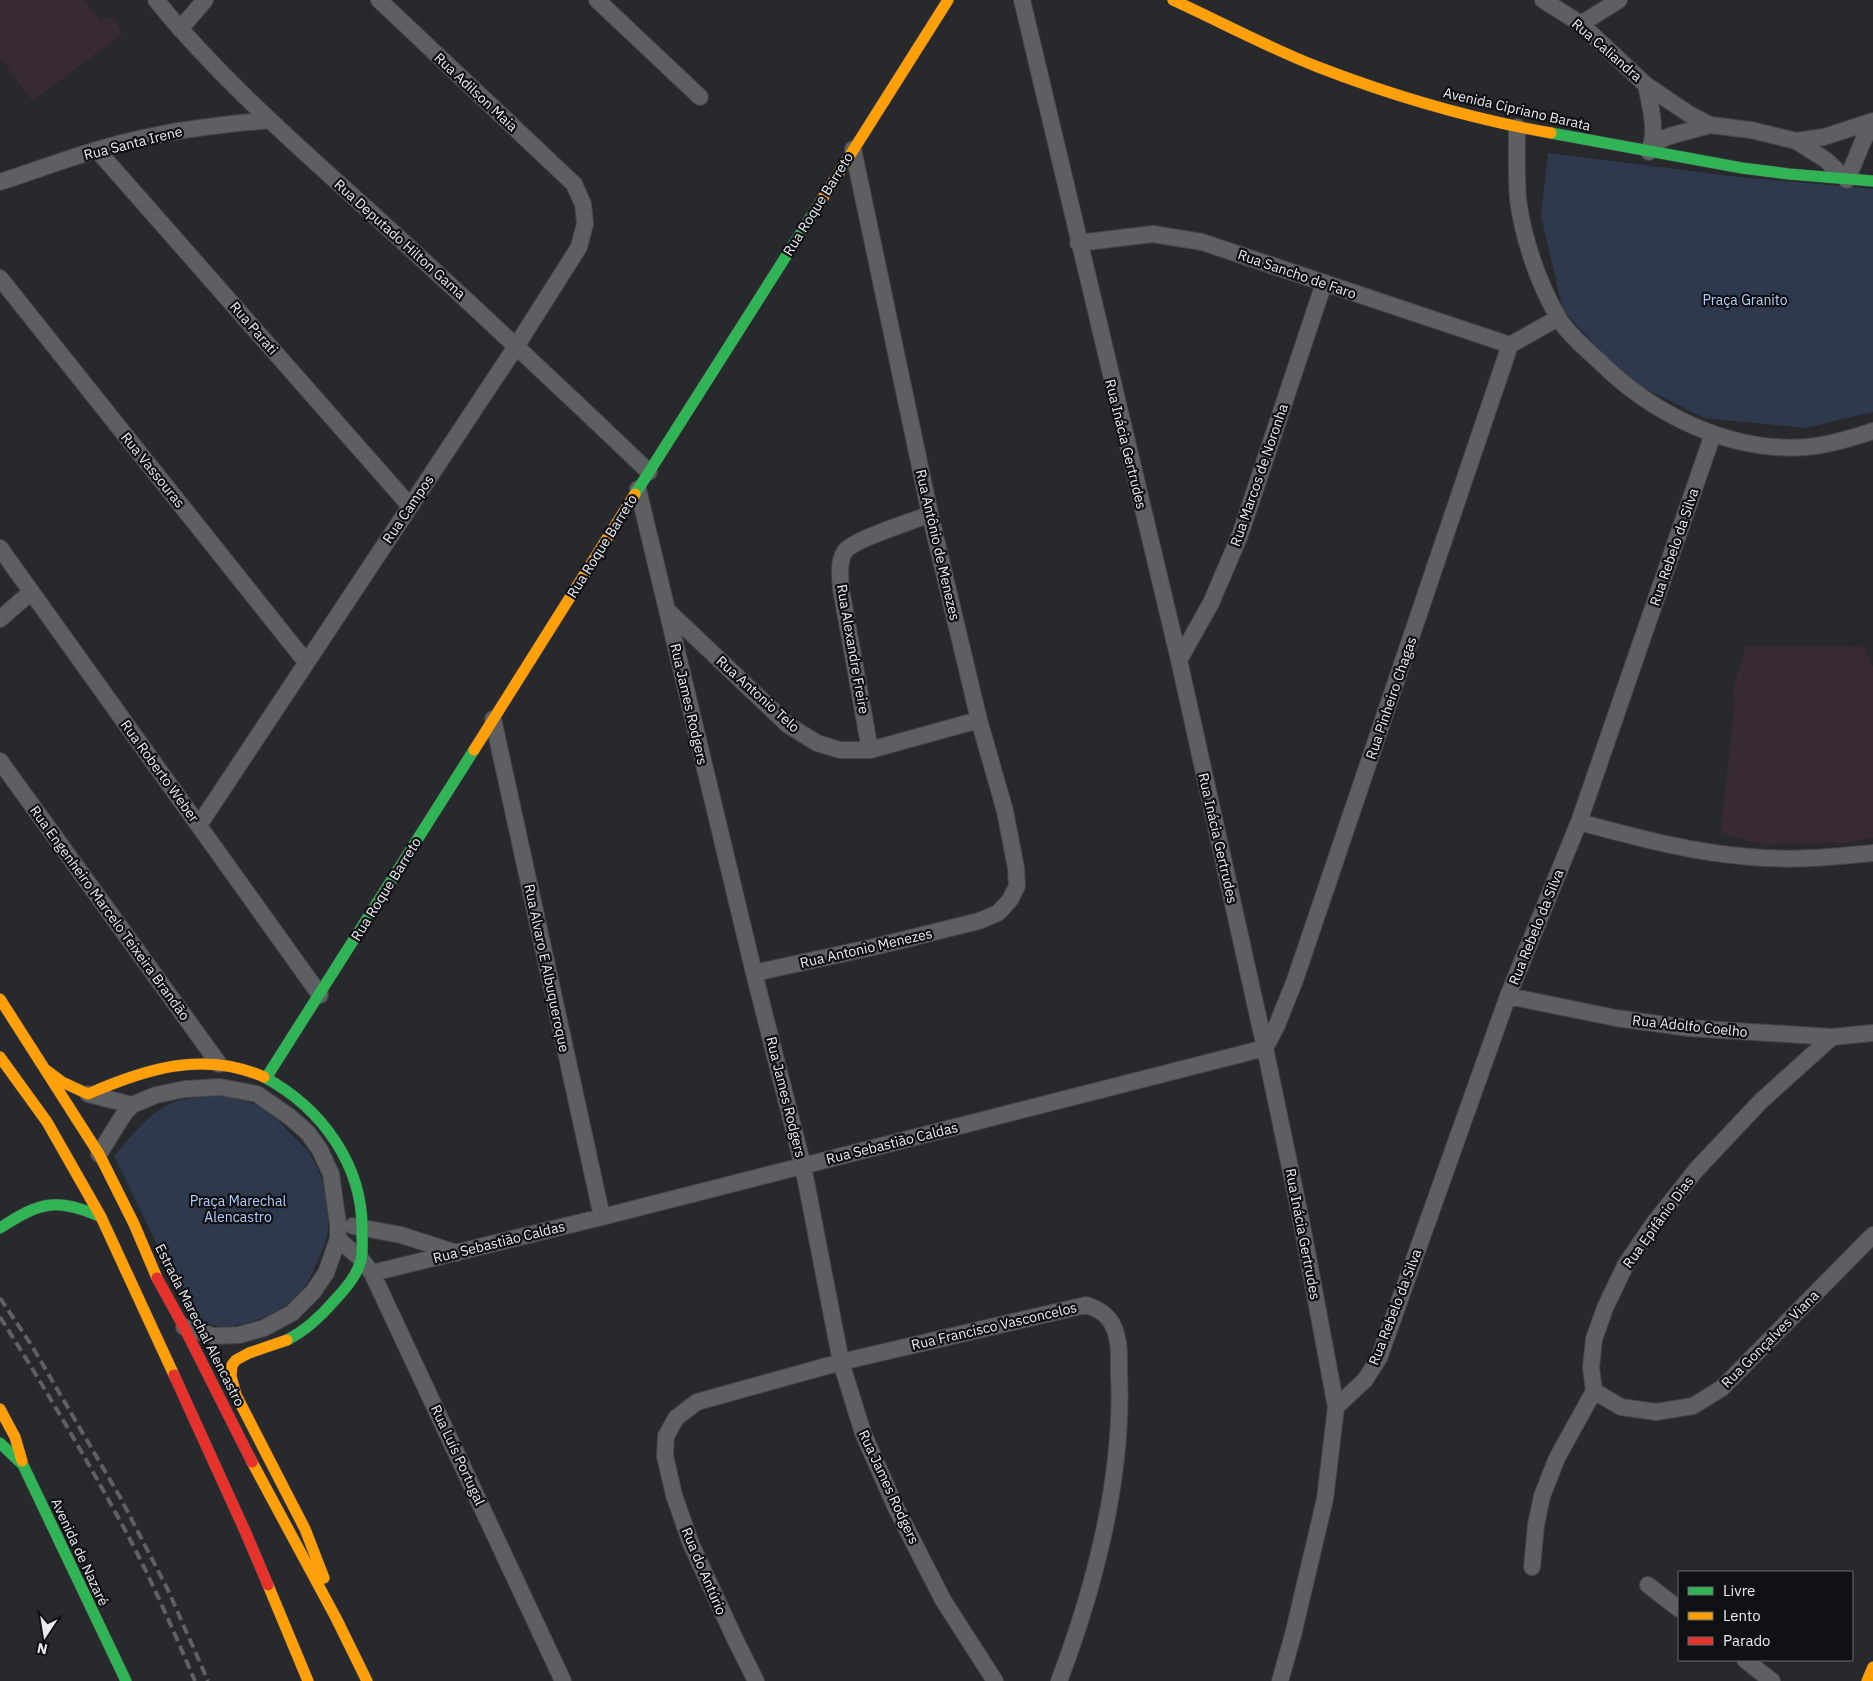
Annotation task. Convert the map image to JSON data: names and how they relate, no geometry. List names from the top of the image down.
{
  "streets": {
    "street": [
      "Rua Caliandra",
      "Rua Adilson Maia",
      "Avenida Cipriano Barata",
      "Rua Santa Irene",
      "Rua Roque Barreto",
      "Rua Deputado Hilton Gama",
      "Rua Sancho de Faro",
      "Rua Parati",
      "Rua Inácia Gertrudes",
      "Rua Vassouras",
      "Rua Marcos de Noronha",
      "Rua Campos",
      "Rua Antônio de Menezes",
      "Rua Rebelo da Silva",
      "Rua Alexandre Freire",
      "Rua Antonio Telo",
      "Rua Pinheiro Chagas",
      "Rua James Rodgers",
      "Rua Roberto Weber",
      "Rua Engenheiro Marcelo Teixeira Brandão",
      "Rua Antonio Menezes",
      "Rua Alvaro E Albuqueroque",
      "Rua Adolfo Coelho",
      "Rua Sebastião Caldas",
      "Rua Epifânio Dias",
      "Estrada Marechal Alencastro",
      "Rua Francisco Vasconcelos",
      "Rua Gonçalves Viana",
      "Rua Luís Portugal",
      "Avenida de Nazaré",
      "Rua do Antúrio"
    ]
  },
  "crossings": [
    ["Rua Caliandra", "Avenida Cipriano Barata"],
    ["Rua Adilson Maia", "Rua Campos"],
    ["Rua Santa Irene", "Rua Deputado Hilton Gama"],
    ["Rua Santa Irene", "Rua Parati"],
    ["Rua Roque Barreto", "Rua Deputado Hilton Gama"],
    ["Rua Roque Barreto", "Rua Antônio de Menezes"],
    ["Rua Roque Barreto", "Rua James Rodgers"],
    ["Rua Roque Barreto", "Rua Roberto Weber"],
    ["Rua Roque Barreto", "Rua Alvaro E Albuqueroque"],
    ["Rua Deputado Hilton Gama", "Rua Campos"],
    ["Rua Sancho de Faro", "Rua Inácia Gertrudes"],
    ["Rua Sancho de Faro", "Rua Marcos de Noronha"],
    ["Rua Sancho de Faro", "Rua Pinheiro Chagas"],
    ["Rua Parati", "Rua Campos"],
    ["Rua Inácia Gertrudes", "Rua Marcos de Noronha"],
    ["Rua Inácia Gertrudes", "Rua Rebelo da Silva"],
    ["Rua Inácia Gertrudes", "Rua Pinheiro Chagas"],
    ["Rua Inácia Gertrudes", "Rua Sebastião Caldas"],
    ["Rua Vassouras", "Rua Campos"],
    ["Rua Campos", "Rua Roberto Weber"],
    ["Rua Antônio de Menezes", "Rua Alexandre Freire"],
    ["Rua Antônio de Menezes", "Rua Antonio Telo"],
    ["Rua Antônio de Menezes", "Rua Antonio Menezes"],
    ["Rua Rebelo da Silva", "Rua Adolfo Coelho"],
    ["Rua Alexandre Freire", "Rua Antonio Telo"],
    ["Rua Antonio Telo", "Rua James Rodgers"],
    ["Rua Pinheiro Chagas", "Rua Sebastião Caldas"],
    ["Rua James Rodgers", "Rua Antonio Menezes"],
    ["Rua James Rodgers", "Rua Sebastião Caldas"],
    ["Rua James Rodgers", "Rua Francisco Vasconcelos"],
    ["Rua Alvaro E Albuqueroque", "Rua Sebastião Caldas"],
    ["Rua Adolfo Coelho", "Rua Epifânio Dias"],
    ["Rua Sebastião Caldas", "Rua Luís Portugal"],
    ["Rua Epifânio Dias", "Rua Gonçalves Viana"],
    ["Estrada Marechal Alencastro", "Rua Luís Portugal"],
    ["Rua Francisco Vasconcelos", "Rua do Antúrio"]
  ],
  "parks": ["Praça Granito", "Praça Marechal Alencastro"],
  "legend": ["Livre", "Lento", "Parado"],
  "north": "bottom"
}
